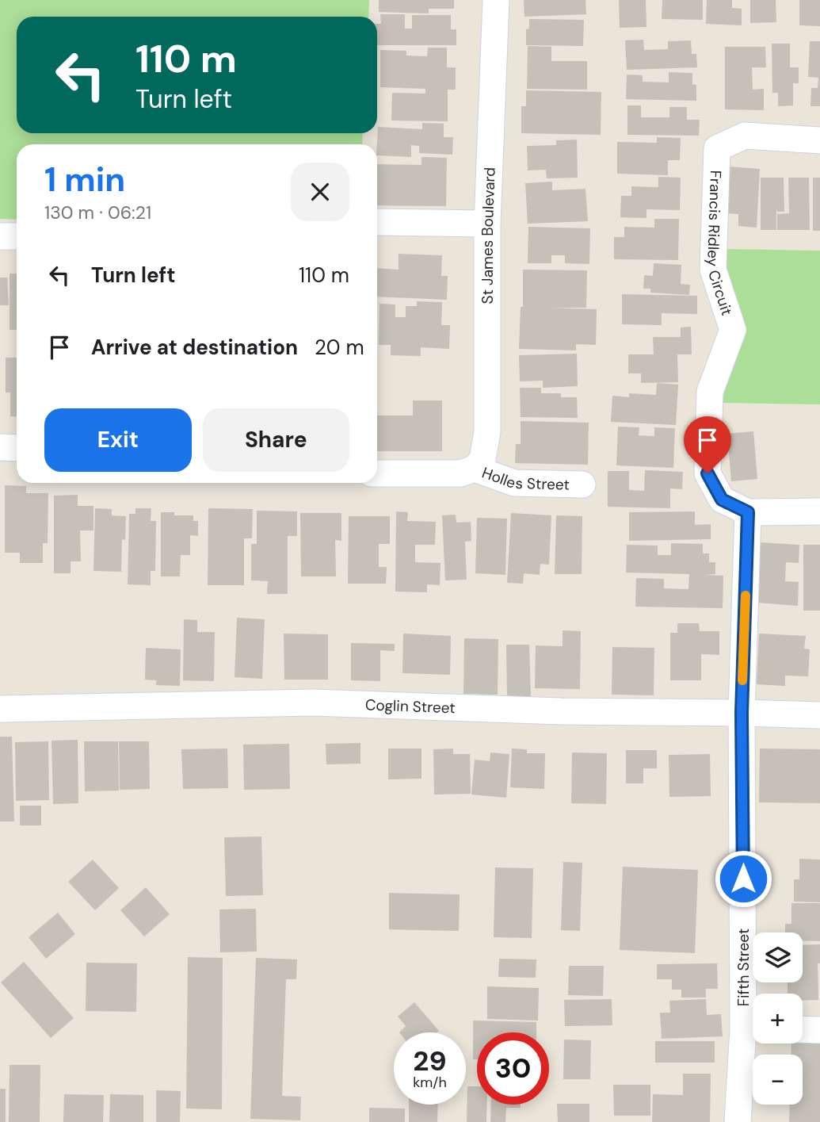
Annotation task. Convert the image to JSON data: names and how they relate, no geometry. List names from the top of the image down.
{
  "streets": {
    "street": [
      "St James Boulevard",
      "Francis Ridley Circuit",
      "Holles Street",
      "Coglin Street",
      "Fifth Street"
    ]
  },
  "crossings": [
    ["St James Boulevard", "Holles Street"],
    ["Francis Ridley Circuit", "Fifth Street"],
    ["Coglin Street", "Fifth Street"]
  ],
  "page": {
    "turn": ["110 m", "Turn left"],
    "heading": ["1 min", "130 m · 06:21"],
    "list": [
      {
        "name": "Turn left",
        "value": "110 m"
      },
      {
        "name": "Arrive at destination",
        "value": "20 m"
      }
    ],
    "buttons": ["Exit", "Share"],
    "map_buttons": ["+", "−"],
    "speed": "29 km/h",
    "limit": "30"
  }
}
